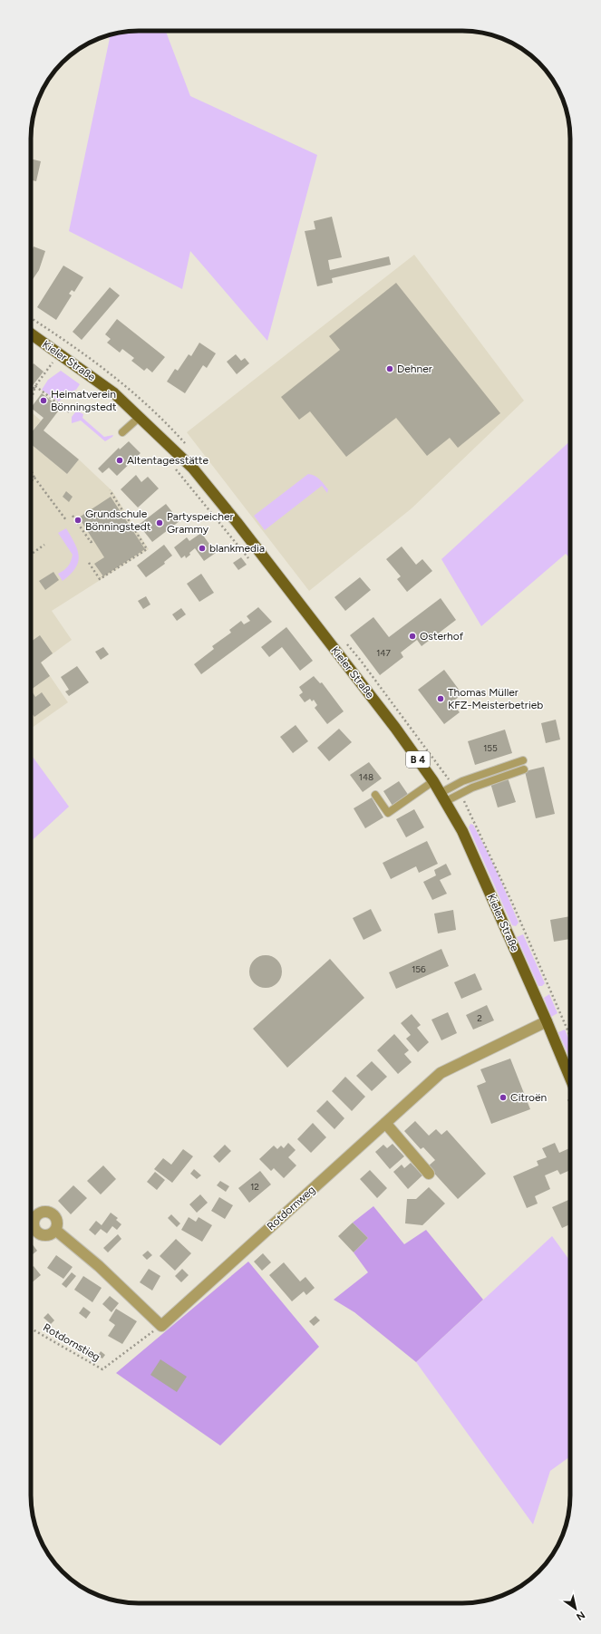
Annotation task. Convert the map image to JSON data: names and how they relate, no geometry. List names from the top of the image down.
{
  "streets": {
    "main road": ["Kieler Straße", "B 4"],
    "street": ["Rotdornweg"],
    "path": ["Rotdornstieg"]
  },
  "crossings": [
    ["Kieler Straße", "Rotdornweg"],
    ["Rotdornweg", "Rotdornstieg"]
  ],
  "places": [
    "Dehner",
    "Heimatverein Bönningstedt",
    "Altentagesstätte",
    "Grundschule Bönningstedt",
    "Partyspeicher Grammy",
    "blankmedia",
    "Osterhof",
    "Thomas Müller KFZ-Meisterbetrieb",
    "Citroën"
  ],
  "house_numbers": [
    "147",
    "155",
    "148",
    "156",
    "2",
    "12"
  ],
  "north": "bottom right"
}
